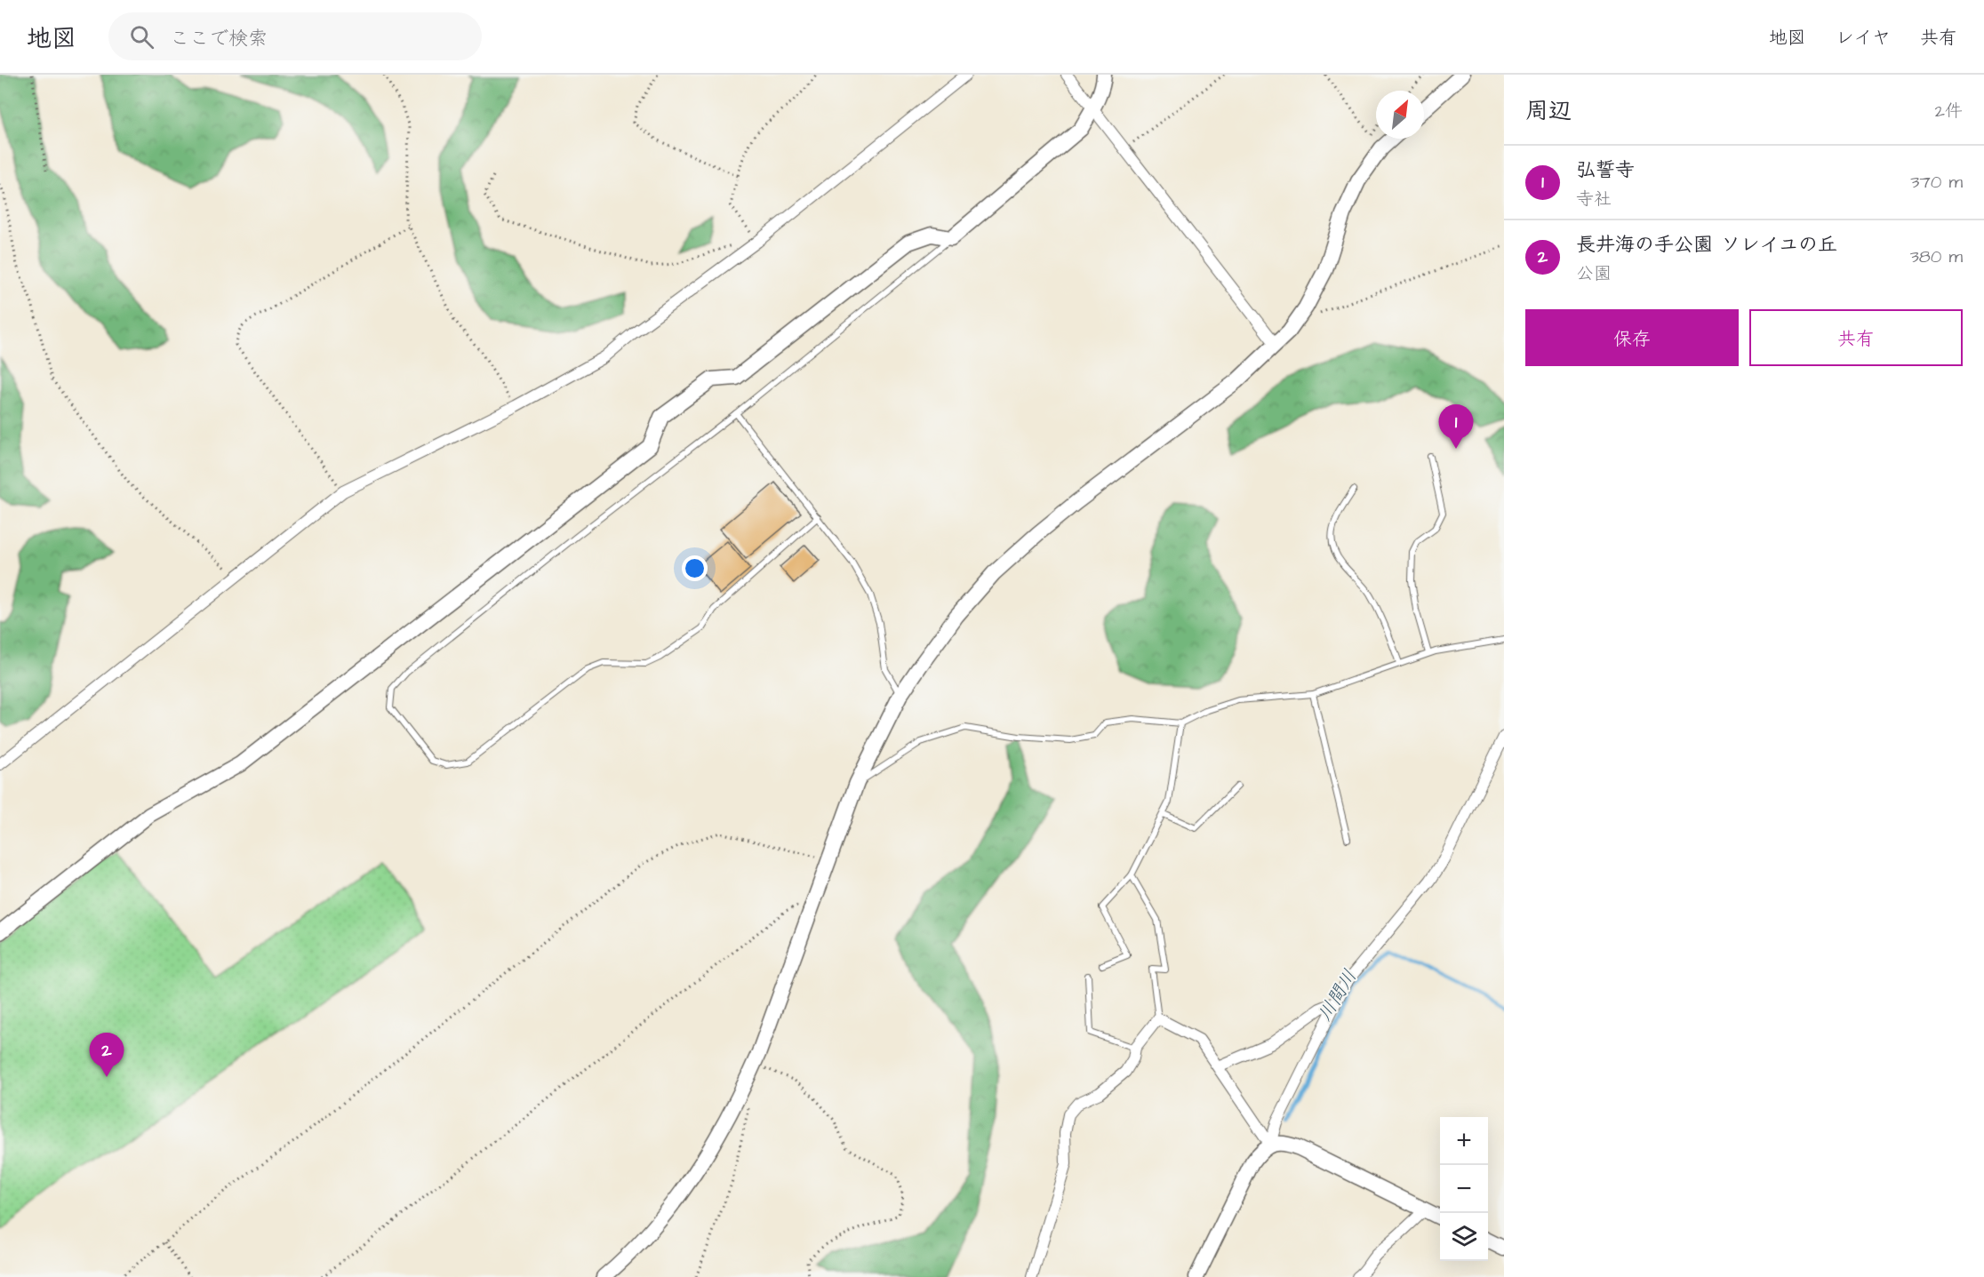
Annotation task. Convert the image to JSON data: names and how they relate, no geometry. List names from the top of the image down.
{
  "water": ["川間川"],
  "north": "top right",
  "page": {
    "header": "地図",
    "search": "ここで検索",
    "nav": ["地図", "レイヤ", "共有"],
    "heading": ["周辺", "2件"],
    "list": [
      {
        "mark": "1",
        "name": "弘誓寺",
        "note": "寺社",
        "value": "370 m"
      },
      {
        "mark": "2",
        "name": "長井海の手公園 ソレイユの丘",
        "note": "公園",
        "value": "380 m"
      }
    ],
    "buttons": ["保存", "共有"],
    "pins": ["1", "2"],
    "map_buttons": ["+", "−"]
  }
}
